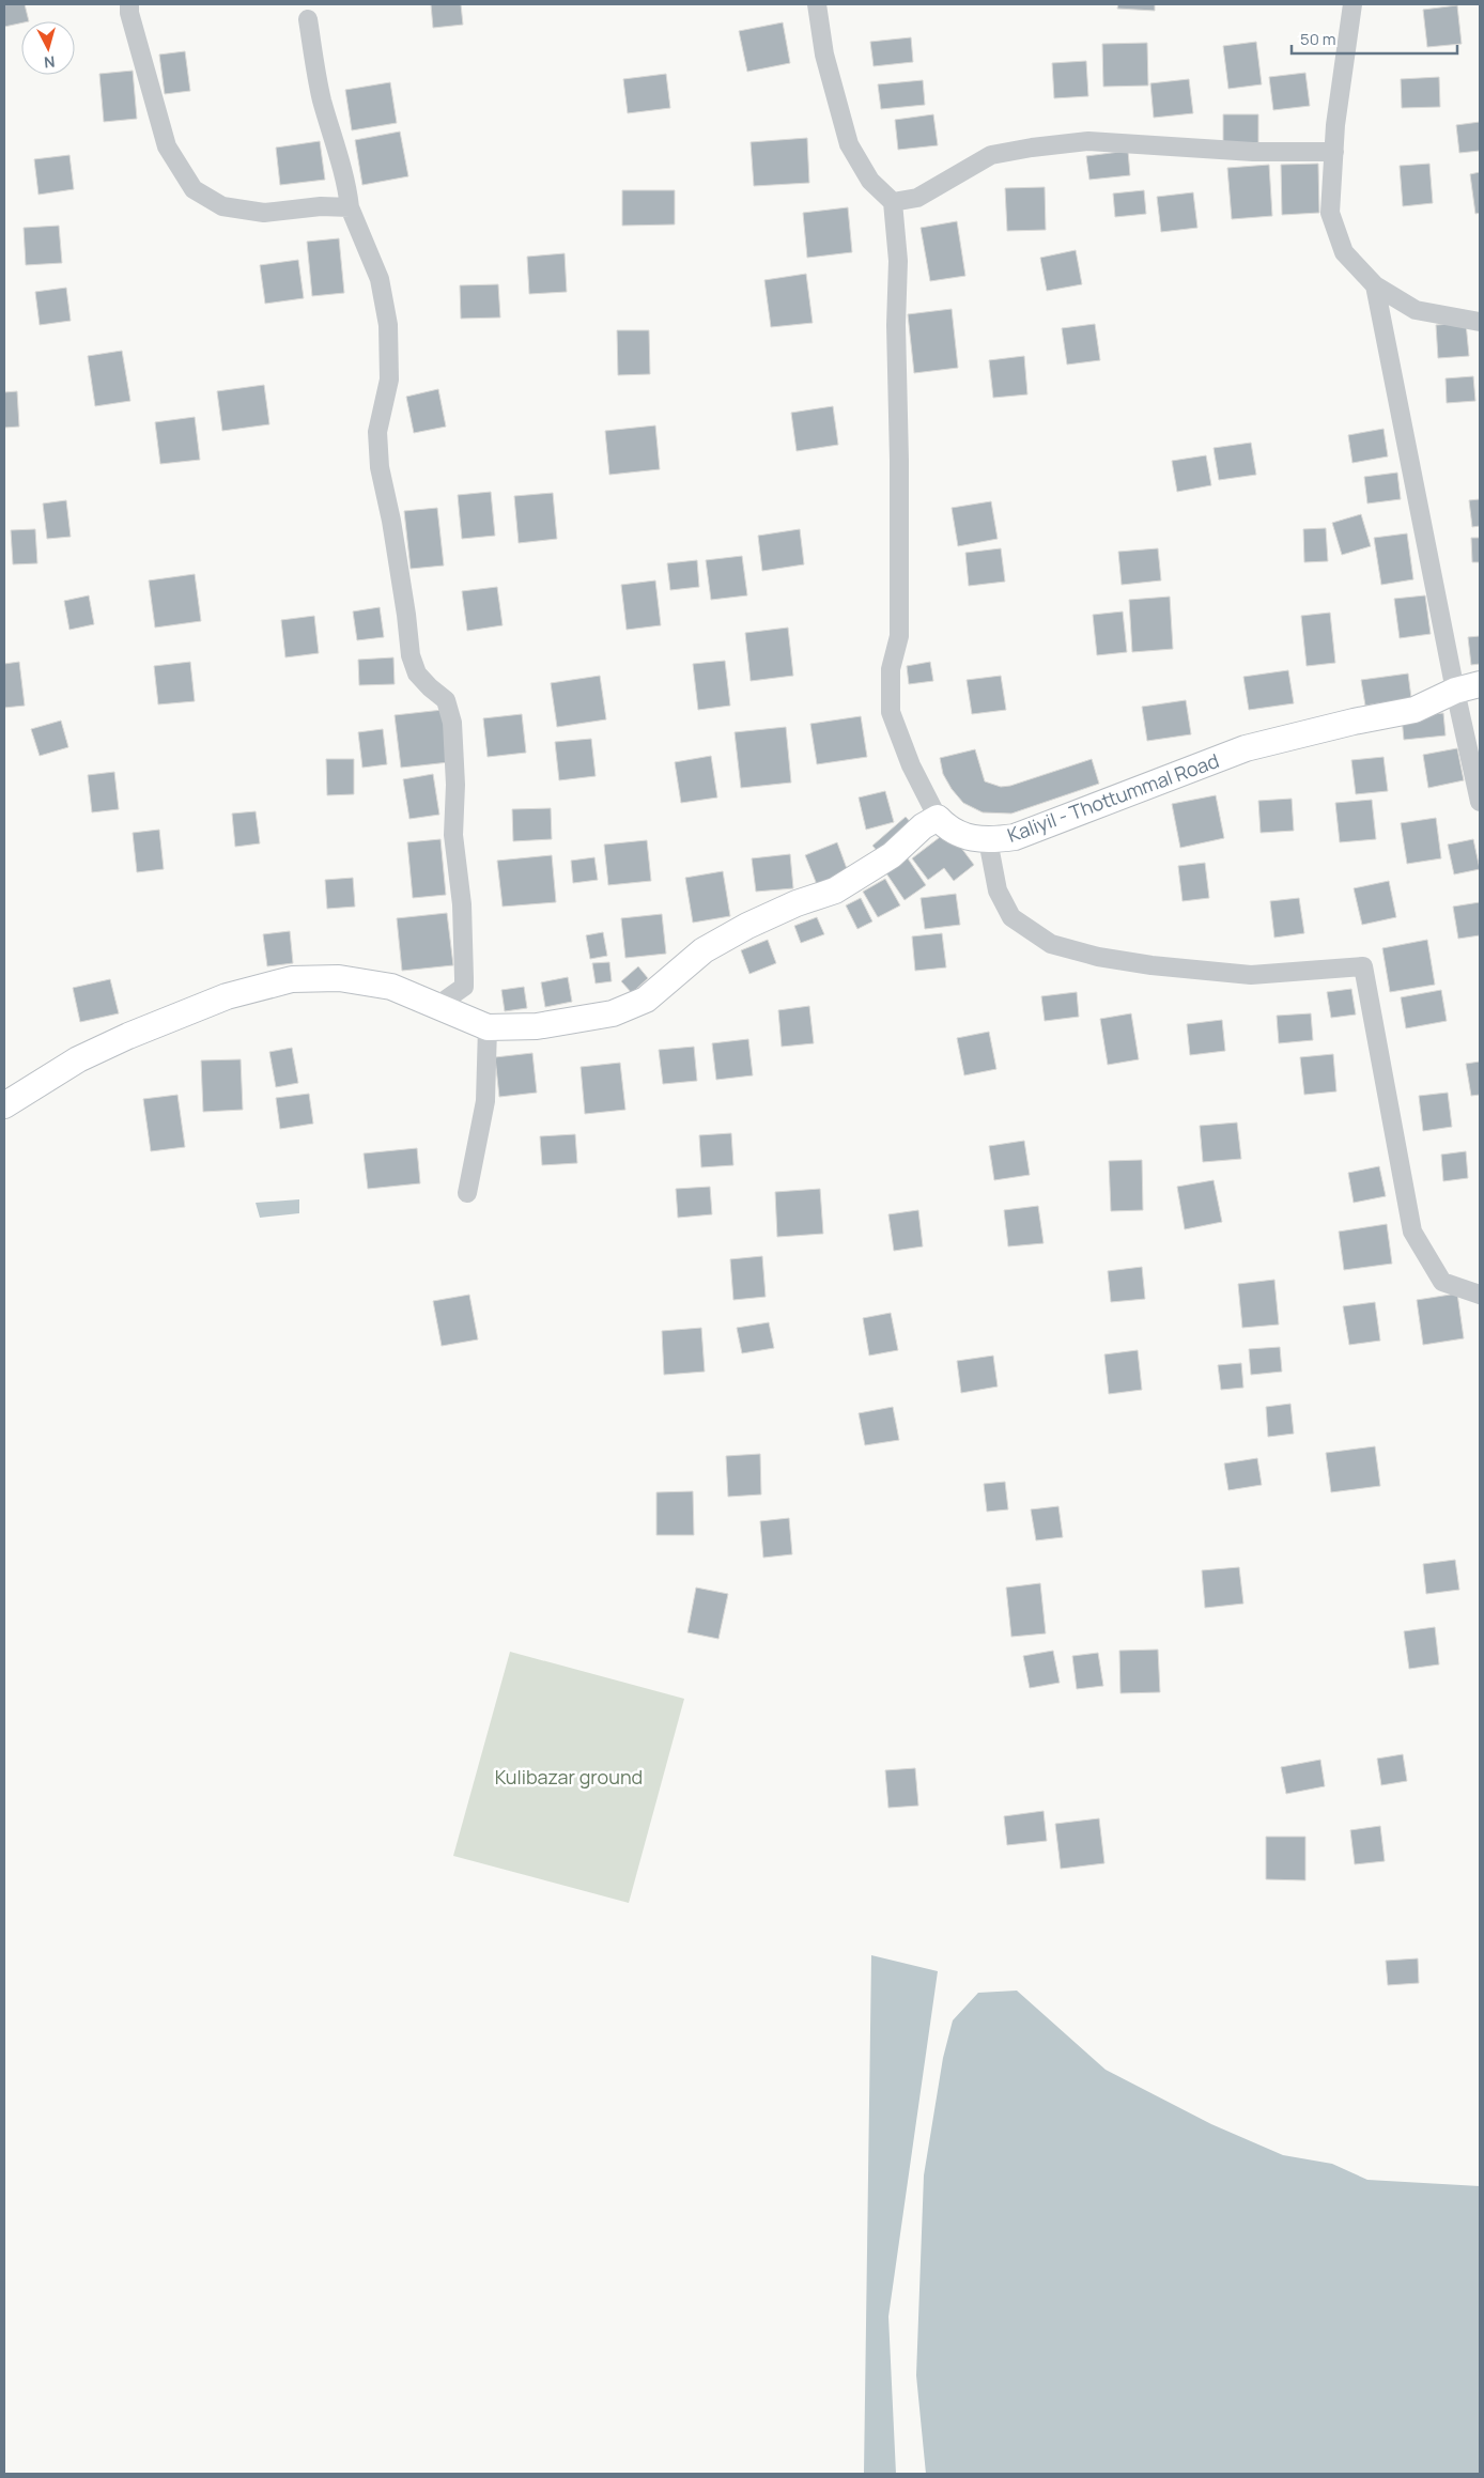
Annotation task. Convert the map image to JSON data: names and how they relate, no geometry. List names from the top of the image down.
{
  "streets": {
    "main road": ["Kaliyil - Thottummal Road"]
  },
  "parks": ["Kulibazar ground"],
  "scale_bar": "50 m",
  "north": "bottom"
}
